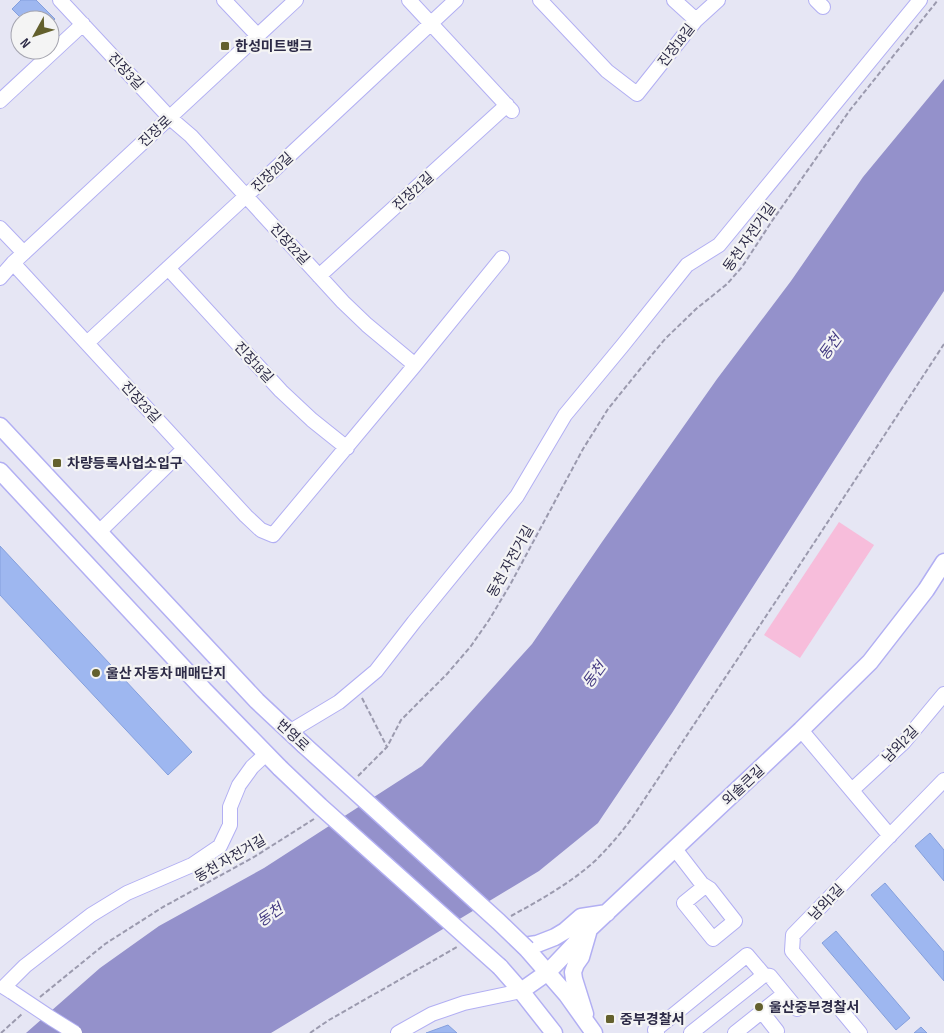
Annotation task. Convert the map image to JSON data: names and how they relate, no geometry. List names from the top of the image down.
{
  "streets": {
    "main road": ["번영로", "외솔큰길"],
    "street": [
      "진장18길",
      "진장3길",
      "진장로",
      "진장20길",
      "진장21길",
      "진장22길",
      "진장23길",
      "남외2길",
      "남외1길"
    ],
    "path": ["동천 자전거길"]
  },
  "crossings": [
    ["진장18길", "진장20길"],
    ["진장18길", "진장23길"],
    ["진장3길", "진장로"],
    ["진장3길", "진장22길"],
    ["진장로", "진장22길"],
    ["진장로", "진장23길"],
    ["진장20길", "진장21길"],
    ["진장20길", "진장22길"],
    ["진장20길", "진장23길"],
    ["진장21길", "진장22길"],
    ["번영로", "외솔큰길"]
  ],
  "water": ["동천"],
  "places": {
    "transit": ["한성미트뱅크", "차량등록사업소입구", "중부경찰서"],
    "other": ["울산 자동차 매매단지", "울산중부경찰서"]
  },
  "north": "bottom left"
}
